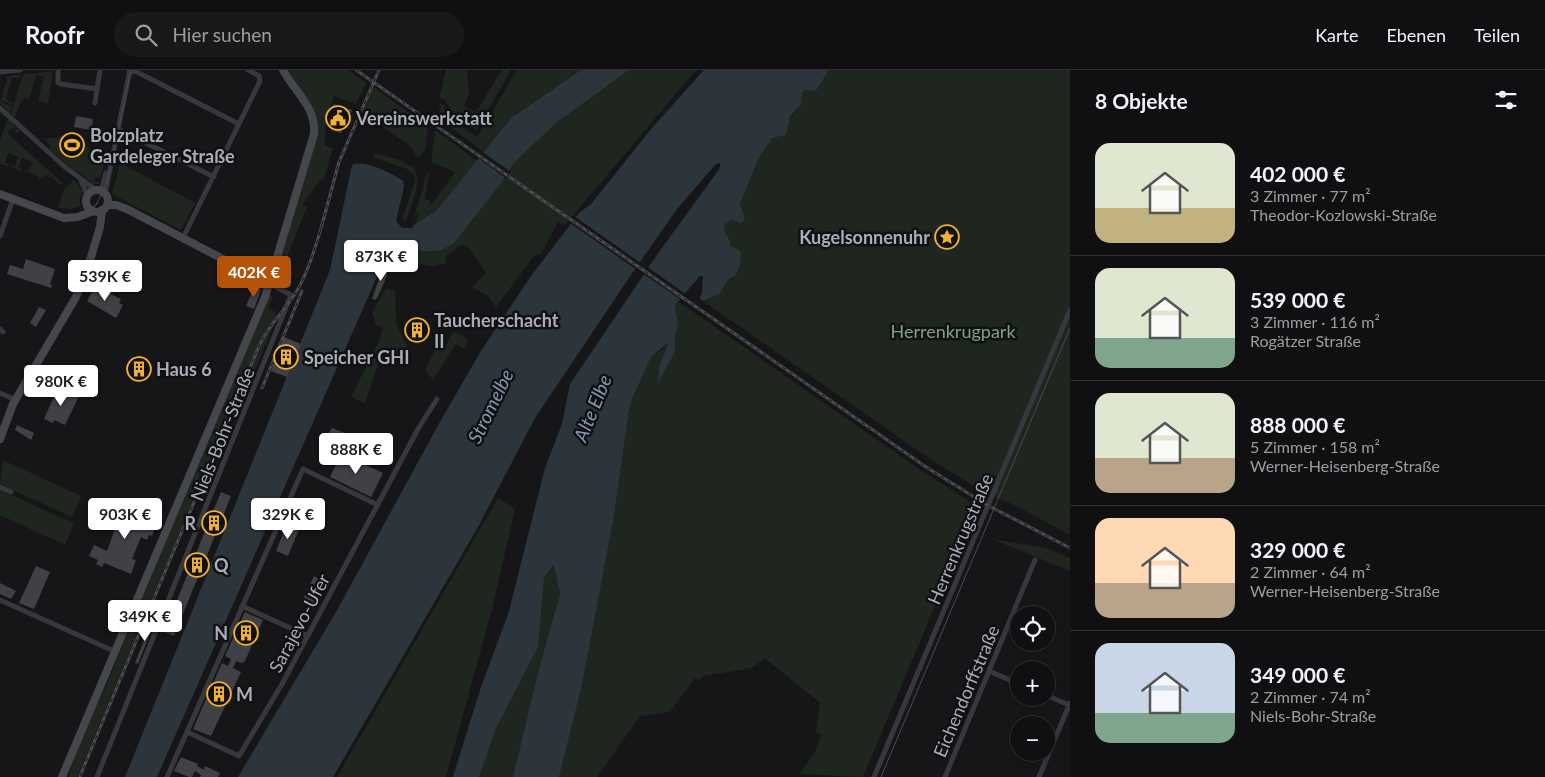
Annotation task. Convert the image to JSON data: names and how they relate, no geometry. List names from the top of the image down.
{
  "streets": {
    "street": [
      "Niels-Bohr-Straße",
      "Herrenkrugstraße",
      "Sarajevo-Ufer",
      "Eichendorffstraße"
    ]
  },
  "water": ["Stromelbe", "Alte Elbe"],
  "parks": ["Herrenkrugpark"],
  "places": {
    "public building": ["Vereinswerkstatt"],
    "sports": ["Bolzplatz Gardeleger Straße"],
    "place": ["Kugelsonnenuhr"],
    "building": [
      "Taucherschacht II",
      "Speicher GHI",
      "Haus 6",
      "R",
      "Q",
      "N",
      "M"
    ]
  },
  "page": {
    "header": "Roofr",
    "search": "Hier suchen",
    "nav": ["Karte", "Ebenen", "Teilen"],
    "heading": "8 Objekte",
    "list": [
      {
        "name": "402 000 €",
        "note": "3 Zimmer · 77 m² · Theodor-Kozlowski-Straße"
      },
      {
        "name": "539 000 €",
        "note": "3 Zimmer · 116 m² · Rogätzer Straße"
      },
      {
        "name": "888 000 €",
        "note": "5 Zimmer · 158 m² · Werner-Heisenberg-Straße"
      },
      {
        "name": "329 000 €",
        "note": "2 Zimmer · 64 m² · Werner-Heisenberg-Straße"
      },
      {
        "name": "349 000 €",
        "note": "2 Zimmer · 74 m² · Niels-Bohr-Straße"
      }
    ],
    "price": [
      "873K €",
      "402K €",
      "539K €",
      "980K €",
      "888K €",
      "903K €",
      "329K €",
      "349K €"
    ],
    "map_buttons": ["+", "−"]
  }
}
